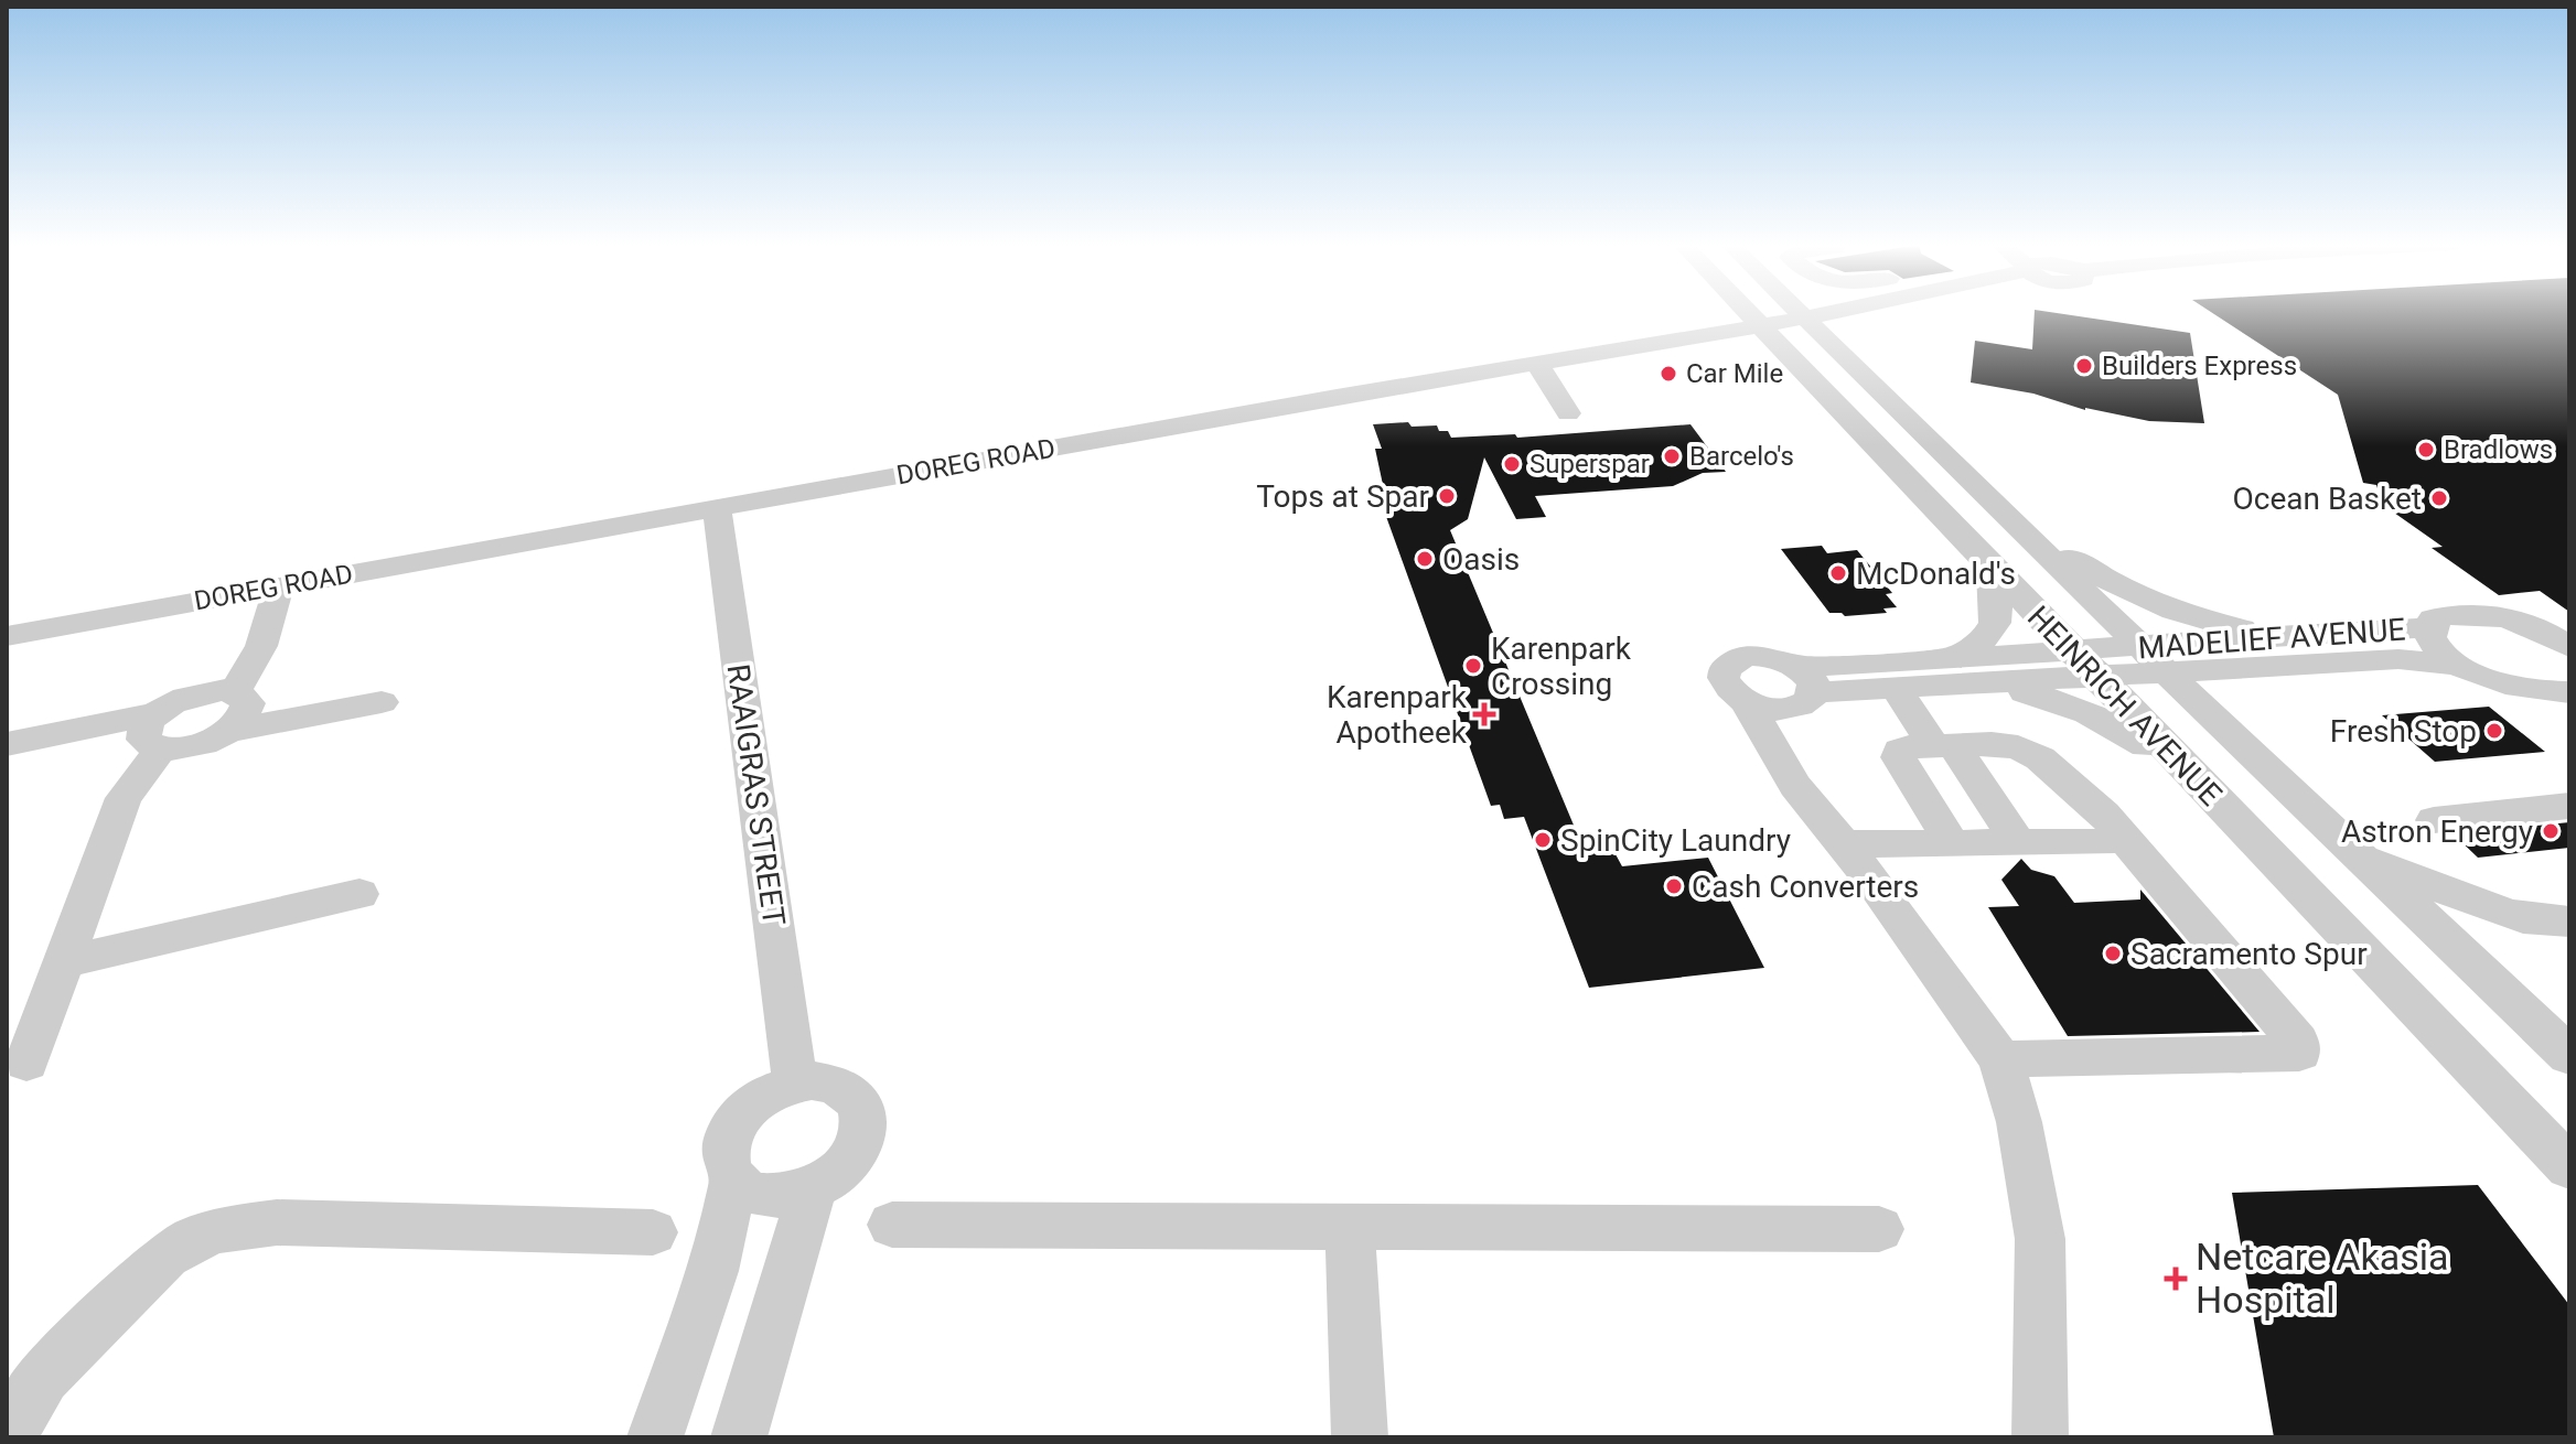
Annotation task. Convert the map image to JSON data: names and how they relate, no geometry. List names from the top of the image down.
{
  "streets": {
    "street": [
      "DOREG ROAD",
      "MADELIEF AVENUE",
      "HEINRICH AVENUE",
      "RAAIGRAS STREET"
    ]
  },
  "crossings": [
    ["DOREG ROAD", "HEINRICH AVENUE"],
    ["DOREG ROAD", "RAAIGRAS STREET"],
    ["MADELIEF AVENUE", "HEINRICH AVENUE"]
  ],
  "places": {
    "other": [
      "Builders Express",
      "Car Mile",
      "Bradlows",
      "Barcelo's",
      "Superspar",
      "Tops at Spar",
      "Ocean Basket",
      "Oasis",
      "McDonald's",
      "Karenpark Crossing",
      "Fresh Stop",
      "Astron Energy",
      "SpinCity Laundry",
      "Cash Converters",
      "Sacramento Spur"
    ],
    "health": ["Karenpark Apotheek", "Netcare Akasia Hospital"]
  }
}
